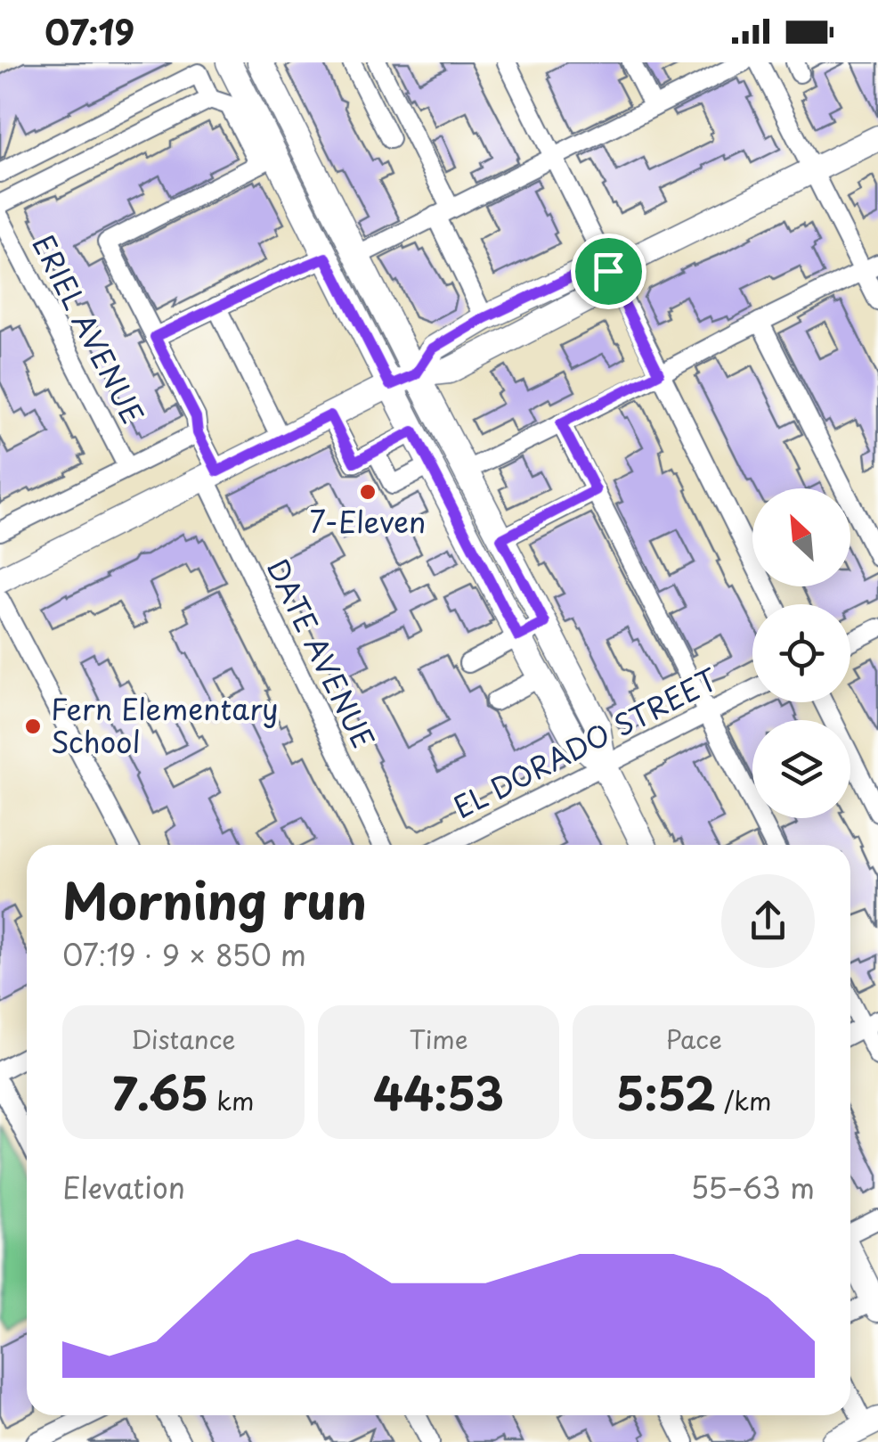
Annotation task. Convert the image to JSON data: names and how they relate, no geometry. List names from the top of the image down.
{
  "streets": {
    "street": ["ERIEL AVENUE", "DATE AVENUE", "EL DORADO STREET"]
  },
  "places": ["7-Eleven", "Fern Elementary School"],
  "north": "top left",
  "page": {
    "status": "07:19",
    "heading": ["Morning run", "07:19 · 9 × 850 m"],
    "stats": [
      ["Distance", "7.65 km"],
      ["Time", "44:53"],
      ["Pace", "5:52 /km"]
    ],
    "chart": ["Elevation", "55–63 m"]
  }
}
